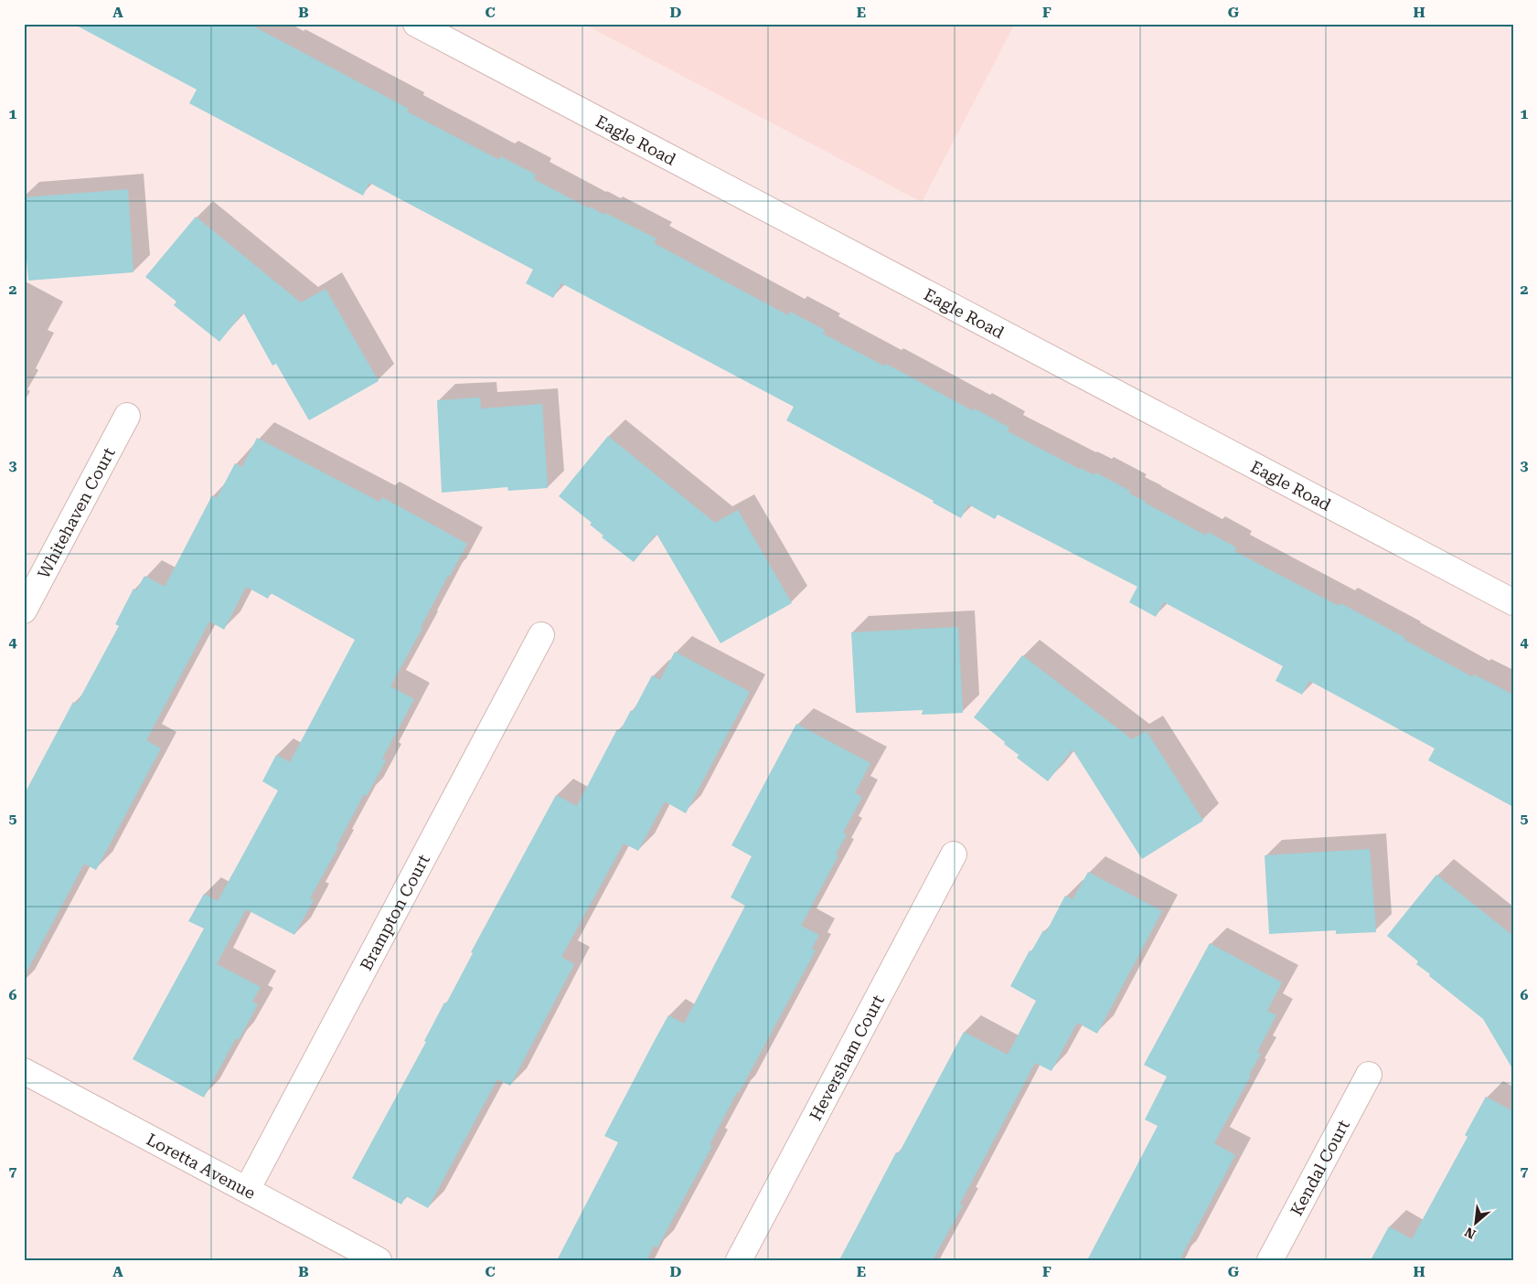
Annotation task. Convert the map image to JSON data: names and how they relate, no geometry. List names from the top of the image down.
{
  "streets": {
    "street": [
      "Eagle Road",
      "Whitehaven Court",
      "Brampton Court",
      "Heversham Court",
      "Loretta Avenue",
      "Kendal Court"
    ]
  },
  "crossings": [
    ["Brampton Court", "Loretta Avenue"]
  ],
  "north": "bottom left",
  "grid": {
    "columns": [
      "A",
      "B",
      "C",
      "D",
      "E",
      "F",
      "G",
      "H"
    ],
    "rows": [
      "1",
      "2",
      "3",
      "4",
      "5",
      "6",
      "7"
    ]
  }
}
